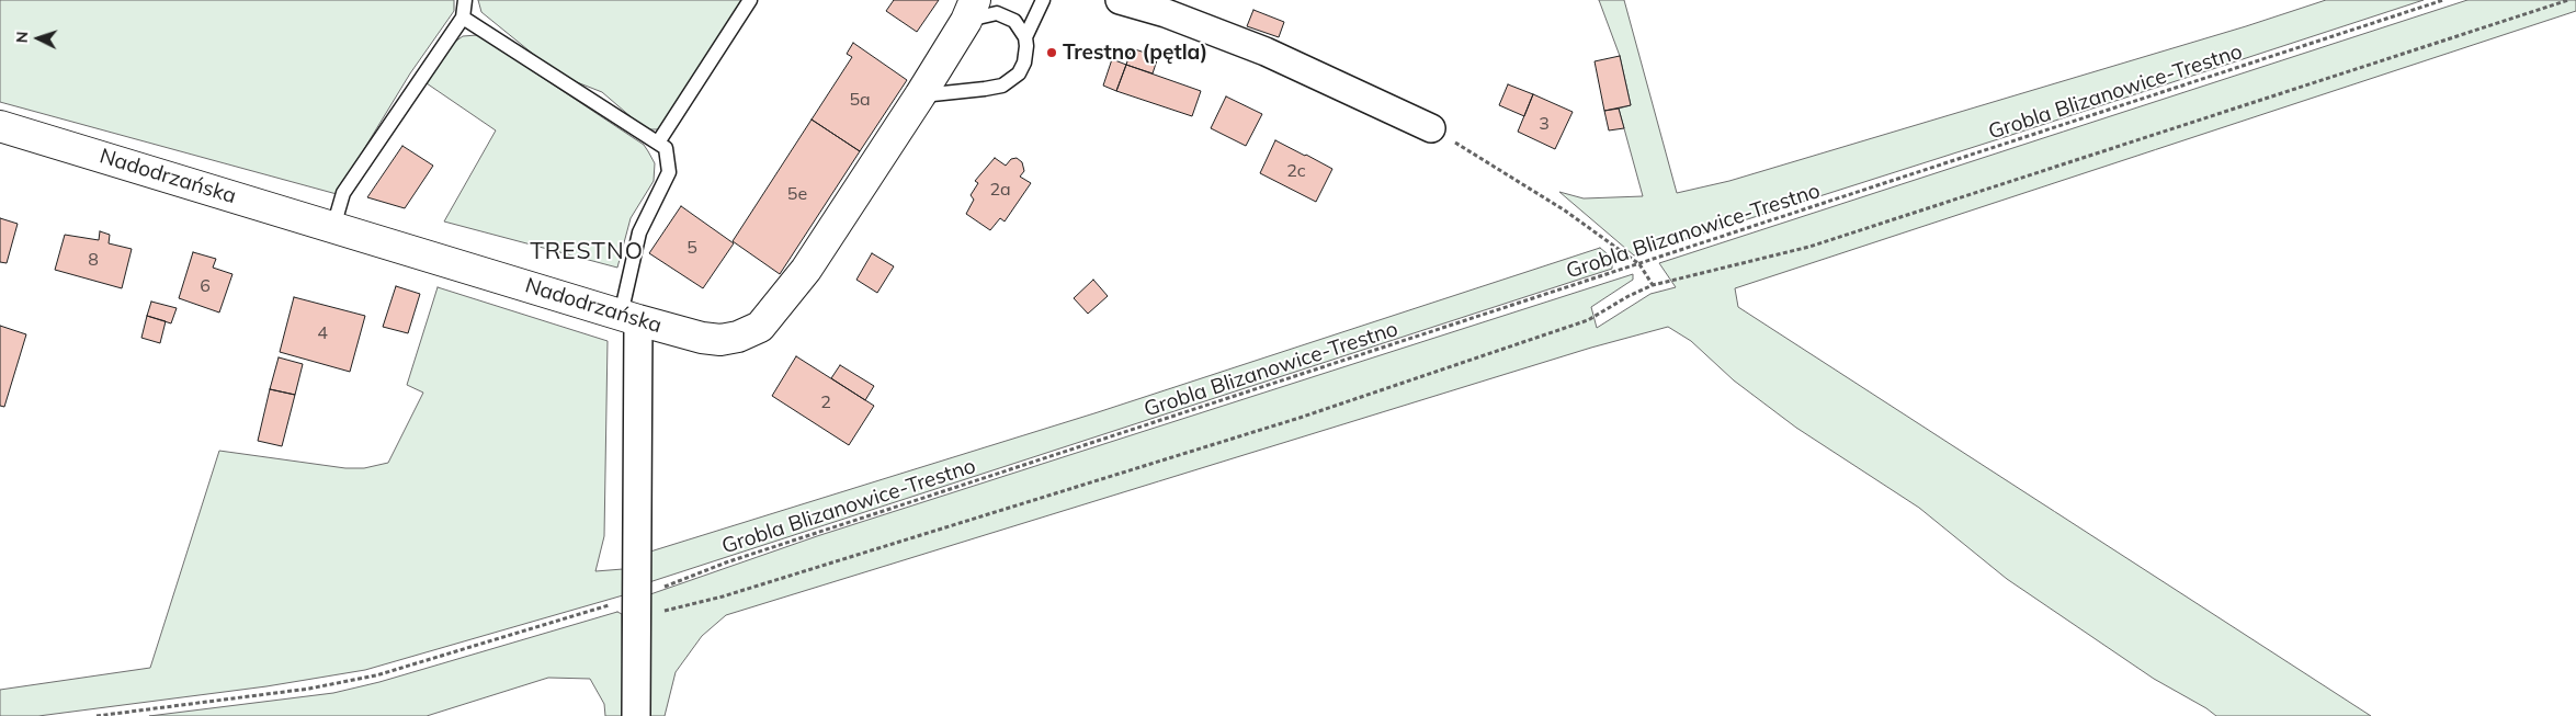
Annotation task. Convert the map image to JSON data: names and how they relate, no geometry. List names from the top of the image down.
{
  "streets": {
    "street": ["Nadodrzańska"],
    "path": ["Grobla Blizanowice-Trestno"]
  },
  "districts": ["TRESTNO"],
  "places": ["Trestno (pętla)"],
  "house_numbers": [
    "5a",
    "3",
    "2c",
    "2a",
    "5e",
    "5",
    "8",
    "6",
    "4",
    "2"
  ],
  "north": "left"
}
